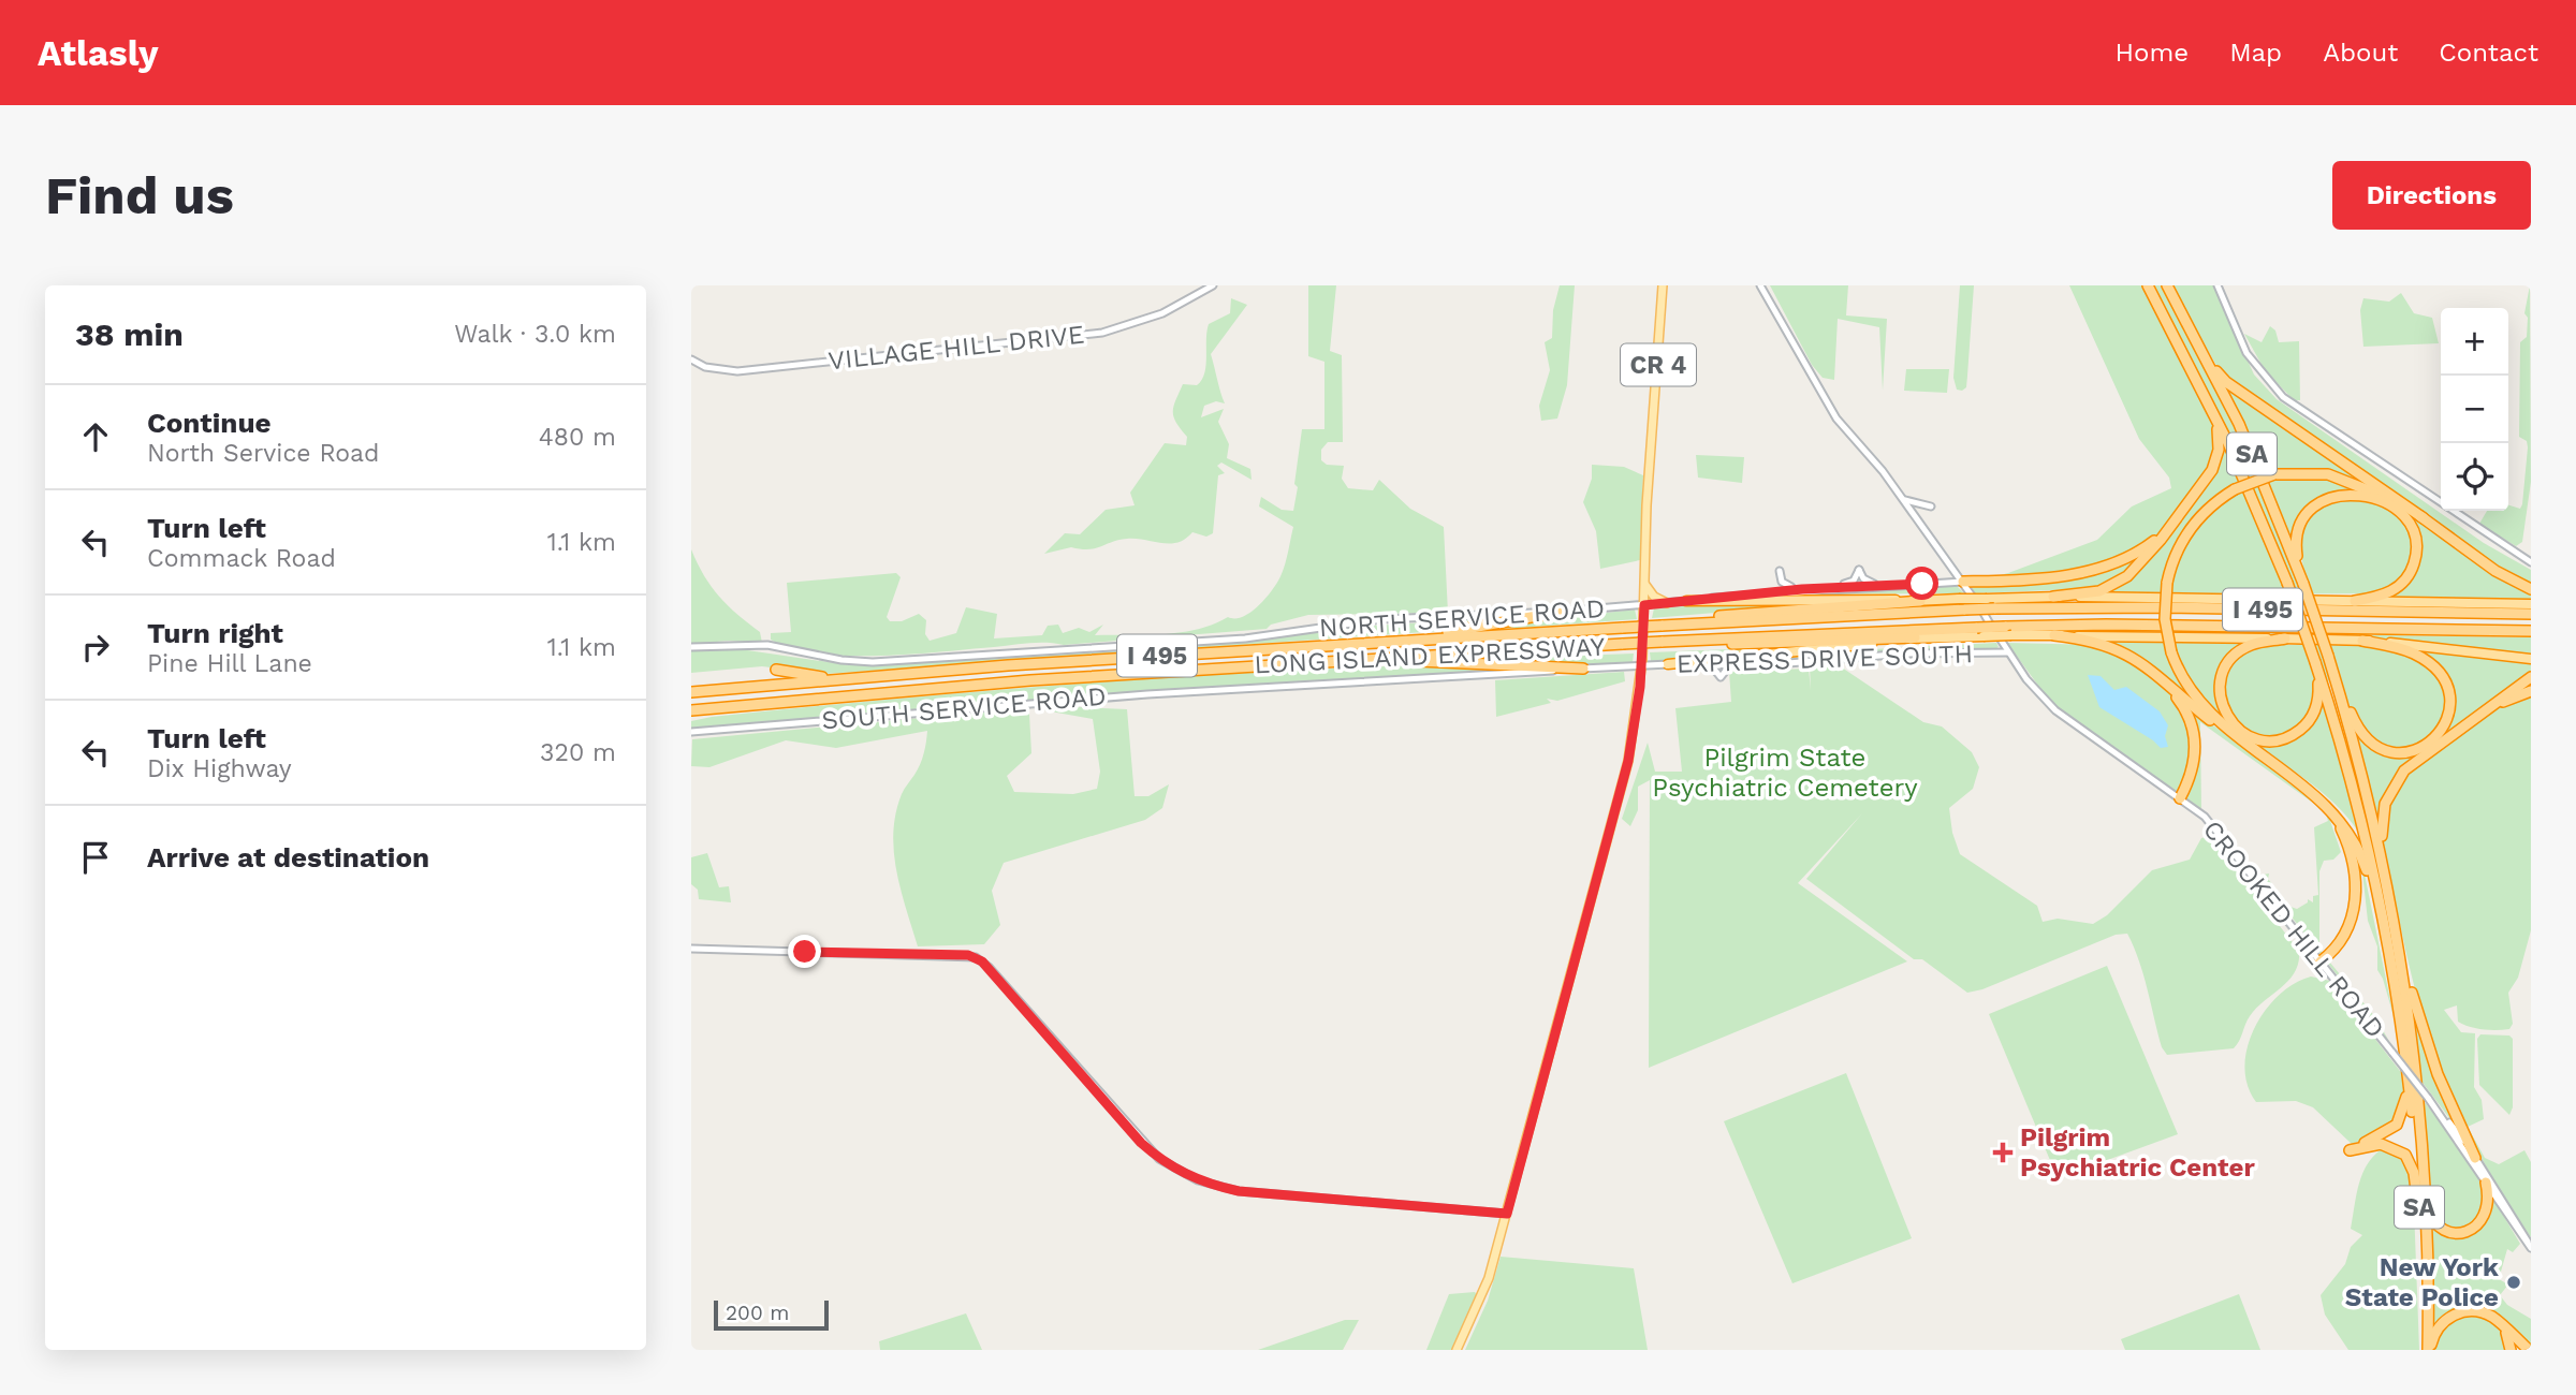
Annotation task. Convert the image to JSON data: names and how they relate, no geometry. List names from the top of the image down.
{
  "streets": {
    "highway": [
      "SA",
      "I 495",
      "LONG ISLAND EXPRESSWAY",
      "EXPRESS DRIVE SOUTH"
    ],
    "main road": [
      "VILLAGE HILL DRIVE",
      "CR 4",
      "NORTH SERVICE ROAD",
      "SOUTH SERVICE ROAD",
      "CROOKED HILL ROAD"
    ]
  },
  "crossings": [
    ["CR 4", "NORTH SERVICE ROAD"],
    ["CR 4", "EXPRESS DRIVE SOUTH"],
    ["CR 4", "SOUTH SERVICE ROAD"],
    ["I 495", "LONG ISLAND EXPRESSWAY"],
    ["NORTH SERVICE ROAD", "CROOKED HILL ROAD"],
    ["LONG ISLAND EXPRESSWAY", "EXPRESS DRIVE SOUTH"],
    ["EXPRESS DRIVE SOUTH", "SOUTH SERVICE ROAD"],
    ["EXPRESS DRIVE SOUTH", "CROOKED HILL ROAD"]
  ],
  "parks": ["Pilgrim State Psychiatric Cemetery"],
  "places": {
    "health": ["Pilgrim Psychiatric Center"],
    "other": ["New York State Police"]
  },
  "scale_bar": "200 m",
  "page": {
    "header": "Atlasly",
    "nav": [
      "Home",
      "Map",
      "About",
      "Contact"
    ],
    "buttons": "Directions",
    "title": "Find us",
    "heading": ["38 min", "Walk · 3.0 km"],
    "map_buttons": ["+", "−"],
    "list": [
      ["Continue", "North Service Road", "480 m"],
      ["Turn left", "Commack Road", "1.1 km"],
      ["Turn right", "Pine Hill Lane", "1.1 km"],
      ["Turn left", "Dix Highway", "320 m"],
      "Arrive at destination"
    ],
    "scale": "200 m"
  }
}
